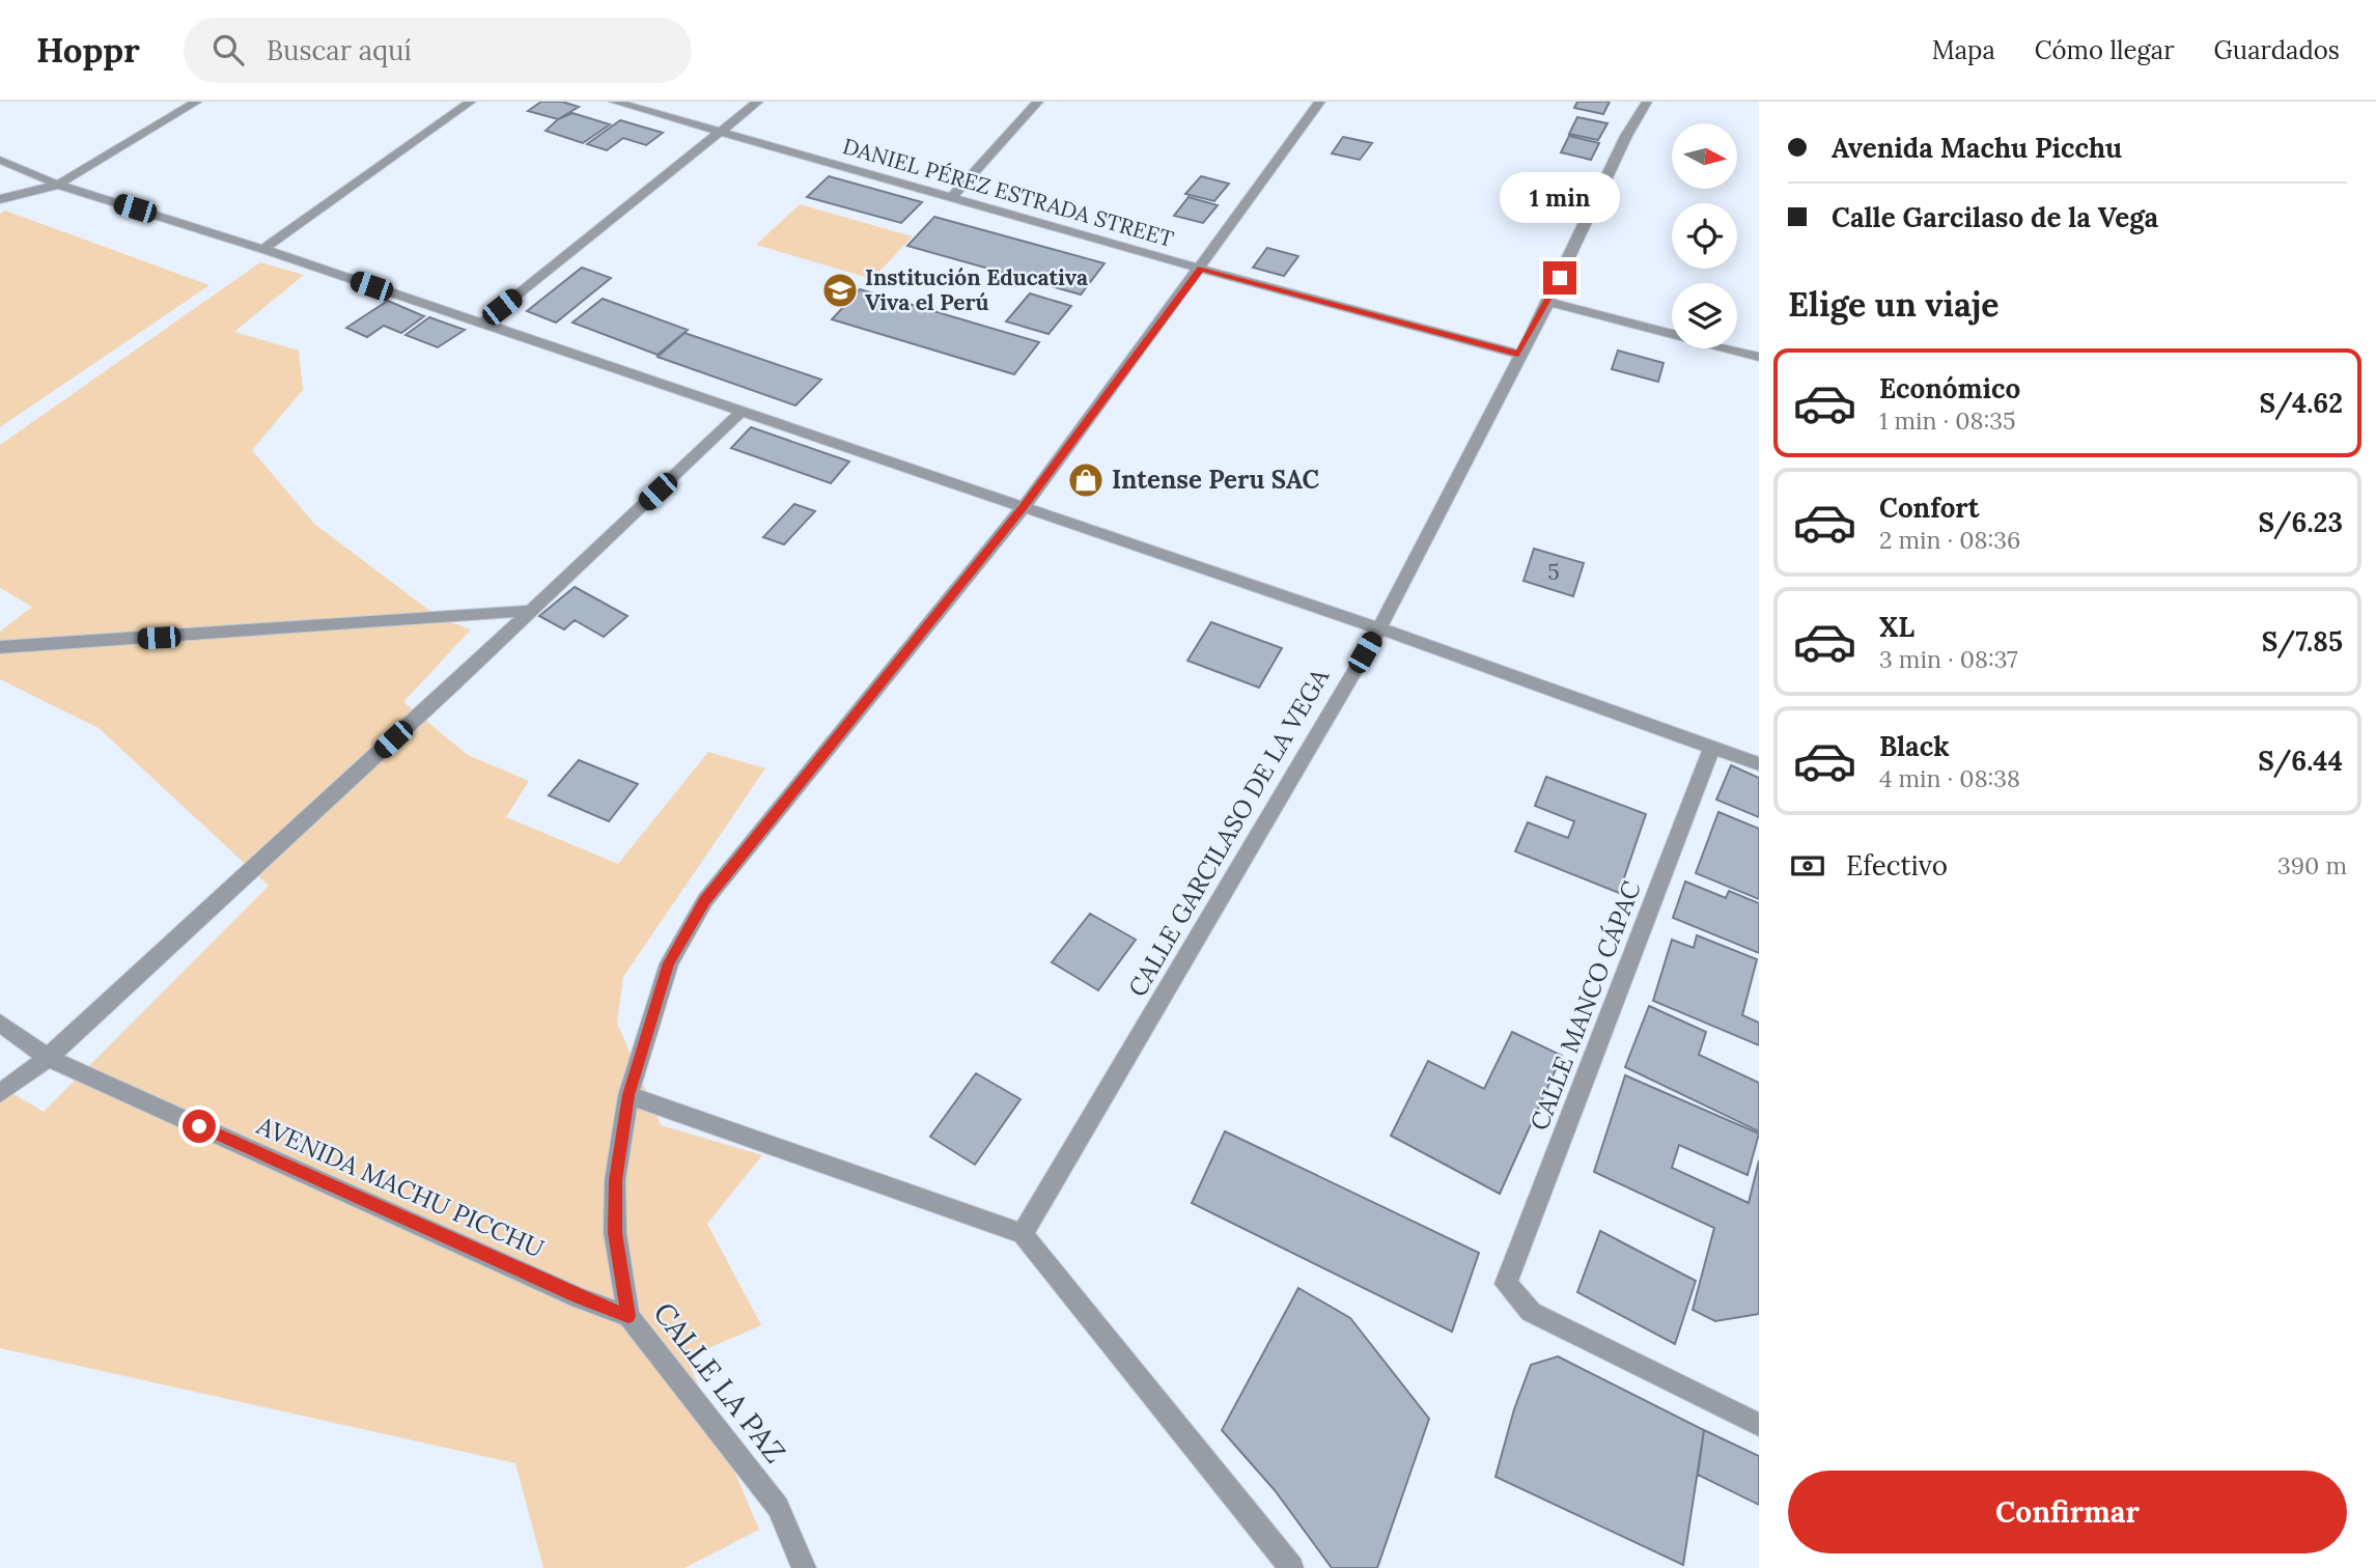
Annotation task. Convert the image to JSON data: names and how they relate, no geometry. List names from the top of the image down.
{
  "streets": {
    "street": [
      "DANIEL PÉREZ ESTRADA STREET",
      "CALLE GARCILASO DE LA VEGA",
      "CALLE MANCO CÁPAC",
      "AVENIDA MACHU PICCHU",
      "CALLE LA PAZ"
    ]
  },
  "crossings": [
    ["DANIEL PÉREZ ESTRADA STREET", "CALLE GARCILASO DE LA VEGA"],
    ["DANIEL PÉREZ ESTRADA STREET", "CALLE LA PAZ"],
    ["AVENIDA MACHU PICCHU", "CALLE LA PAZ"]
  ],
  "places": {
    "school or university": ["Institución Educativa Viva el Perú"],
    "shop": ["Intense Peru SAC"]
  },
  "house_numbers": ["5"],
  "north": "right",
  "page": {
    "header": "Hoppr",
    "search": "Buscar aquí",
    "nav": ["Mapa", "Cómo llegar", "Guardados"],
    "banner": ["Avenida Machu Picchu", "Calle Garcilaso de la Vega"],
    "bubble": "1 min",
    "heading": "Elige un viaje",
    "list": [
      {
        "name": "Económico",
        "note": "1 min · 08:35",
        "value": "S/4.62"
      },
      {
        "name": "Confort",
        "note": "2 min · 08:36",
        "value": "S/6.23"
      },
      {
        "name": "XL",
        "note": "3 min · 08:37",
        "value": "S/7.85"
      },
      {
        "name": "Black",
        "note": "4 min · 08:38",
        "value": "S/6.44"
      }
    ],
    "pay": ["Efectivo", "390 m"],
    "buttons": "Confirmar"
  }
}
